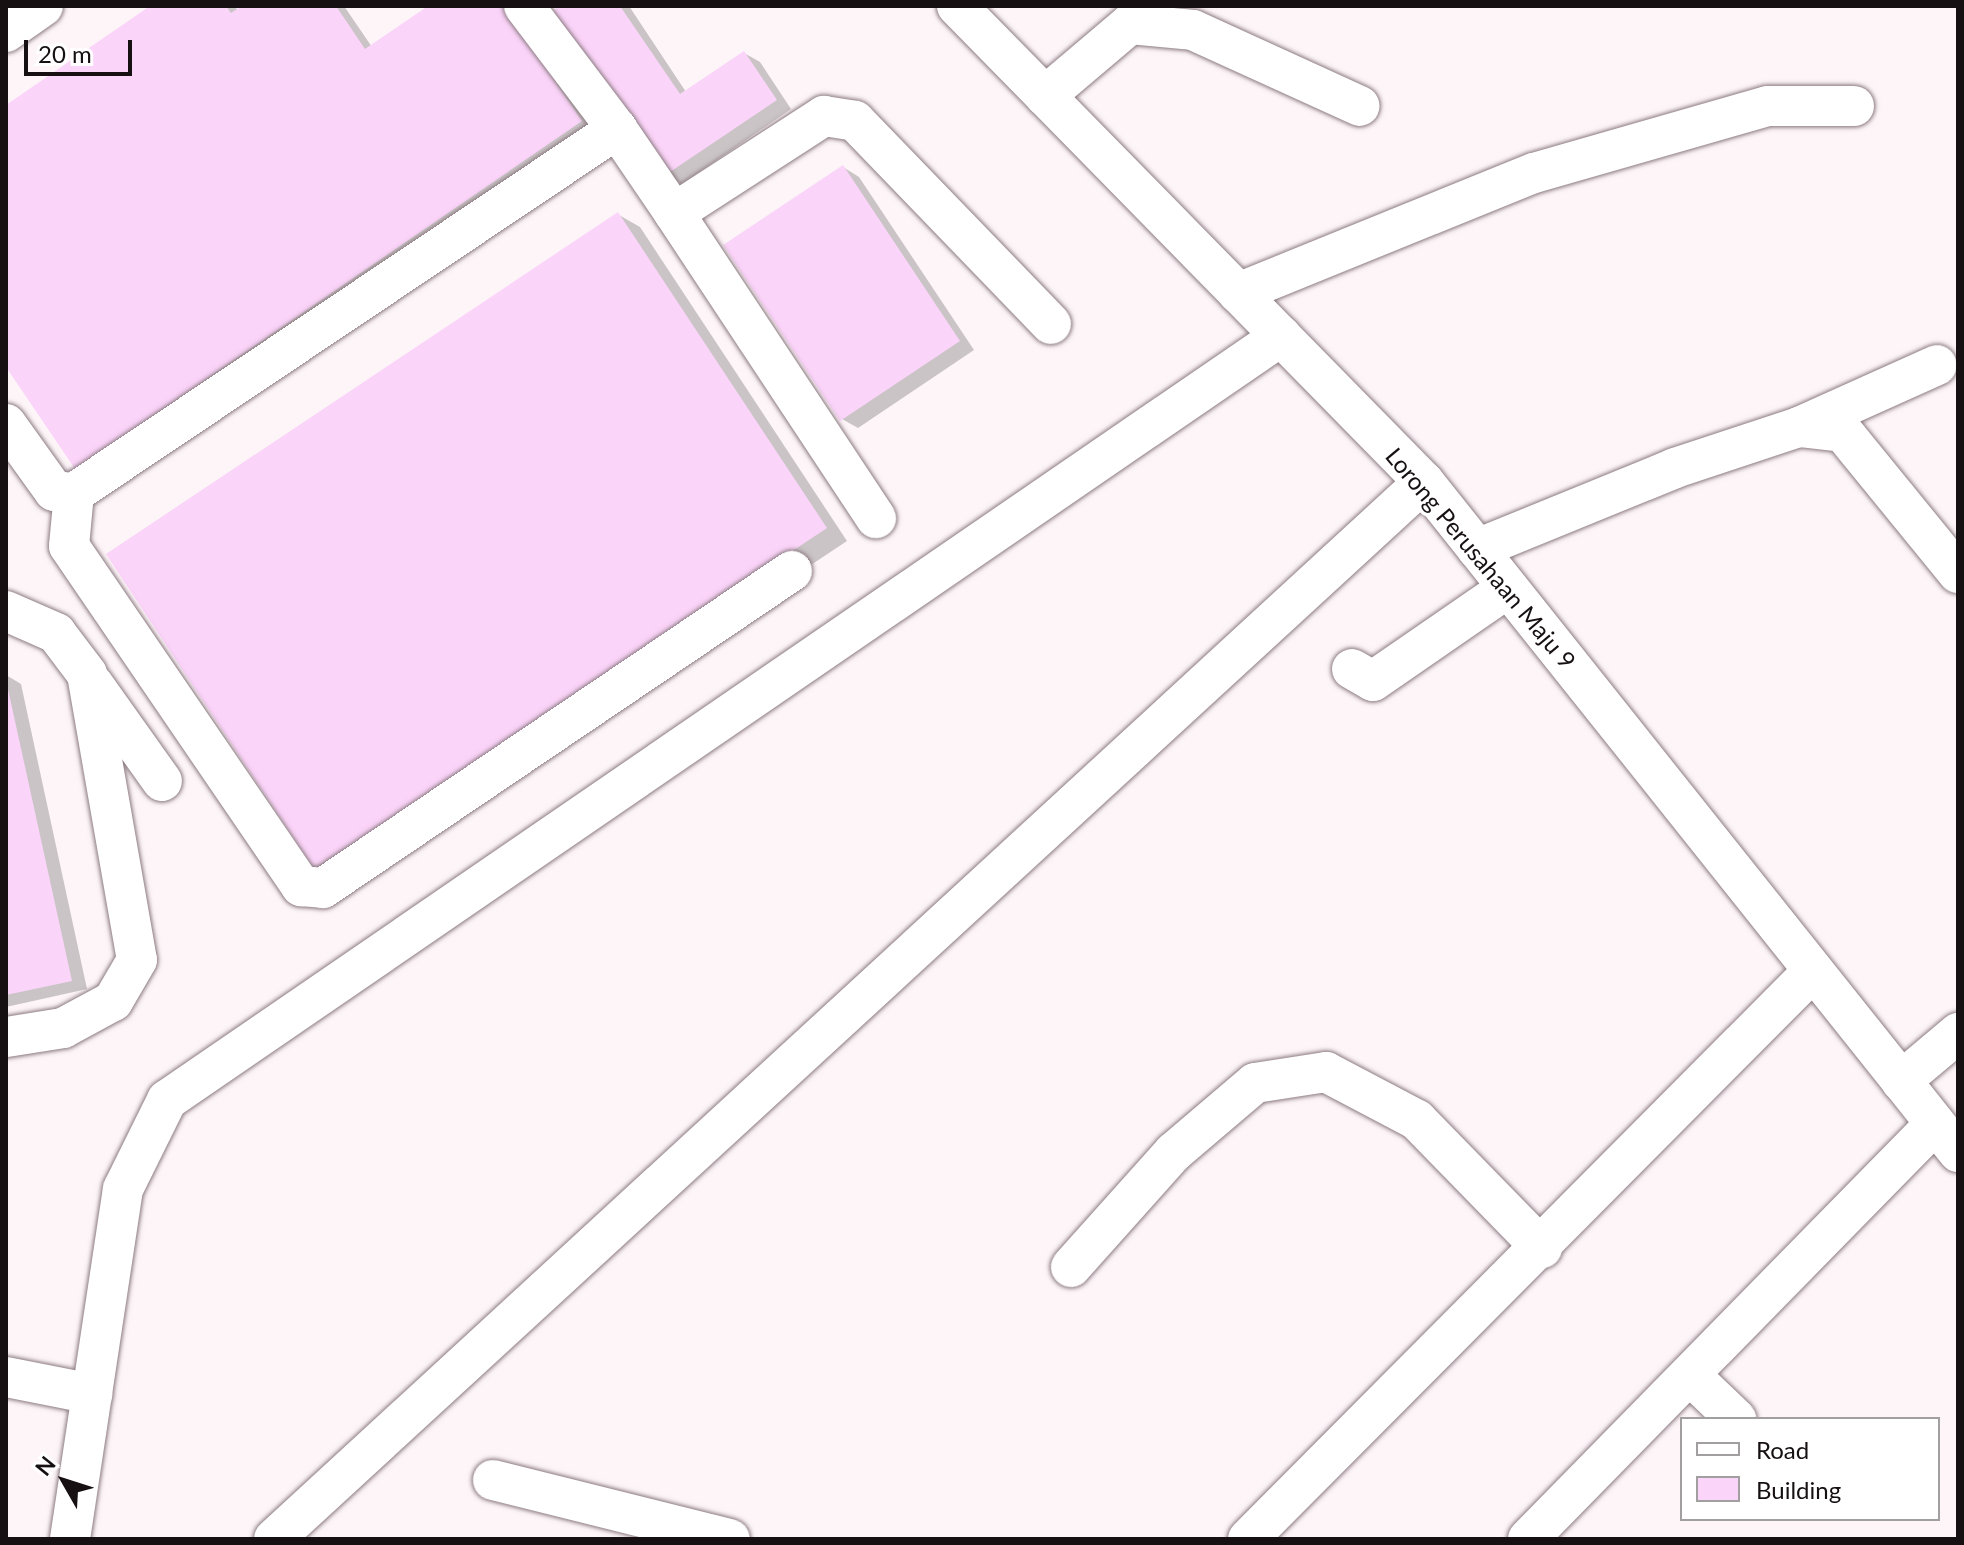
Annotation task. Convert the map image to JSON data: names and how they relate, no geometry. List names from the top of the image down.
{
  "streets": {
    "street": ["Lorong Perusahaan Maju 9"]
  },
  "legend": ["Road", "Building"],
  "scale_bar": "20 m",
  "north": "top left"
}
